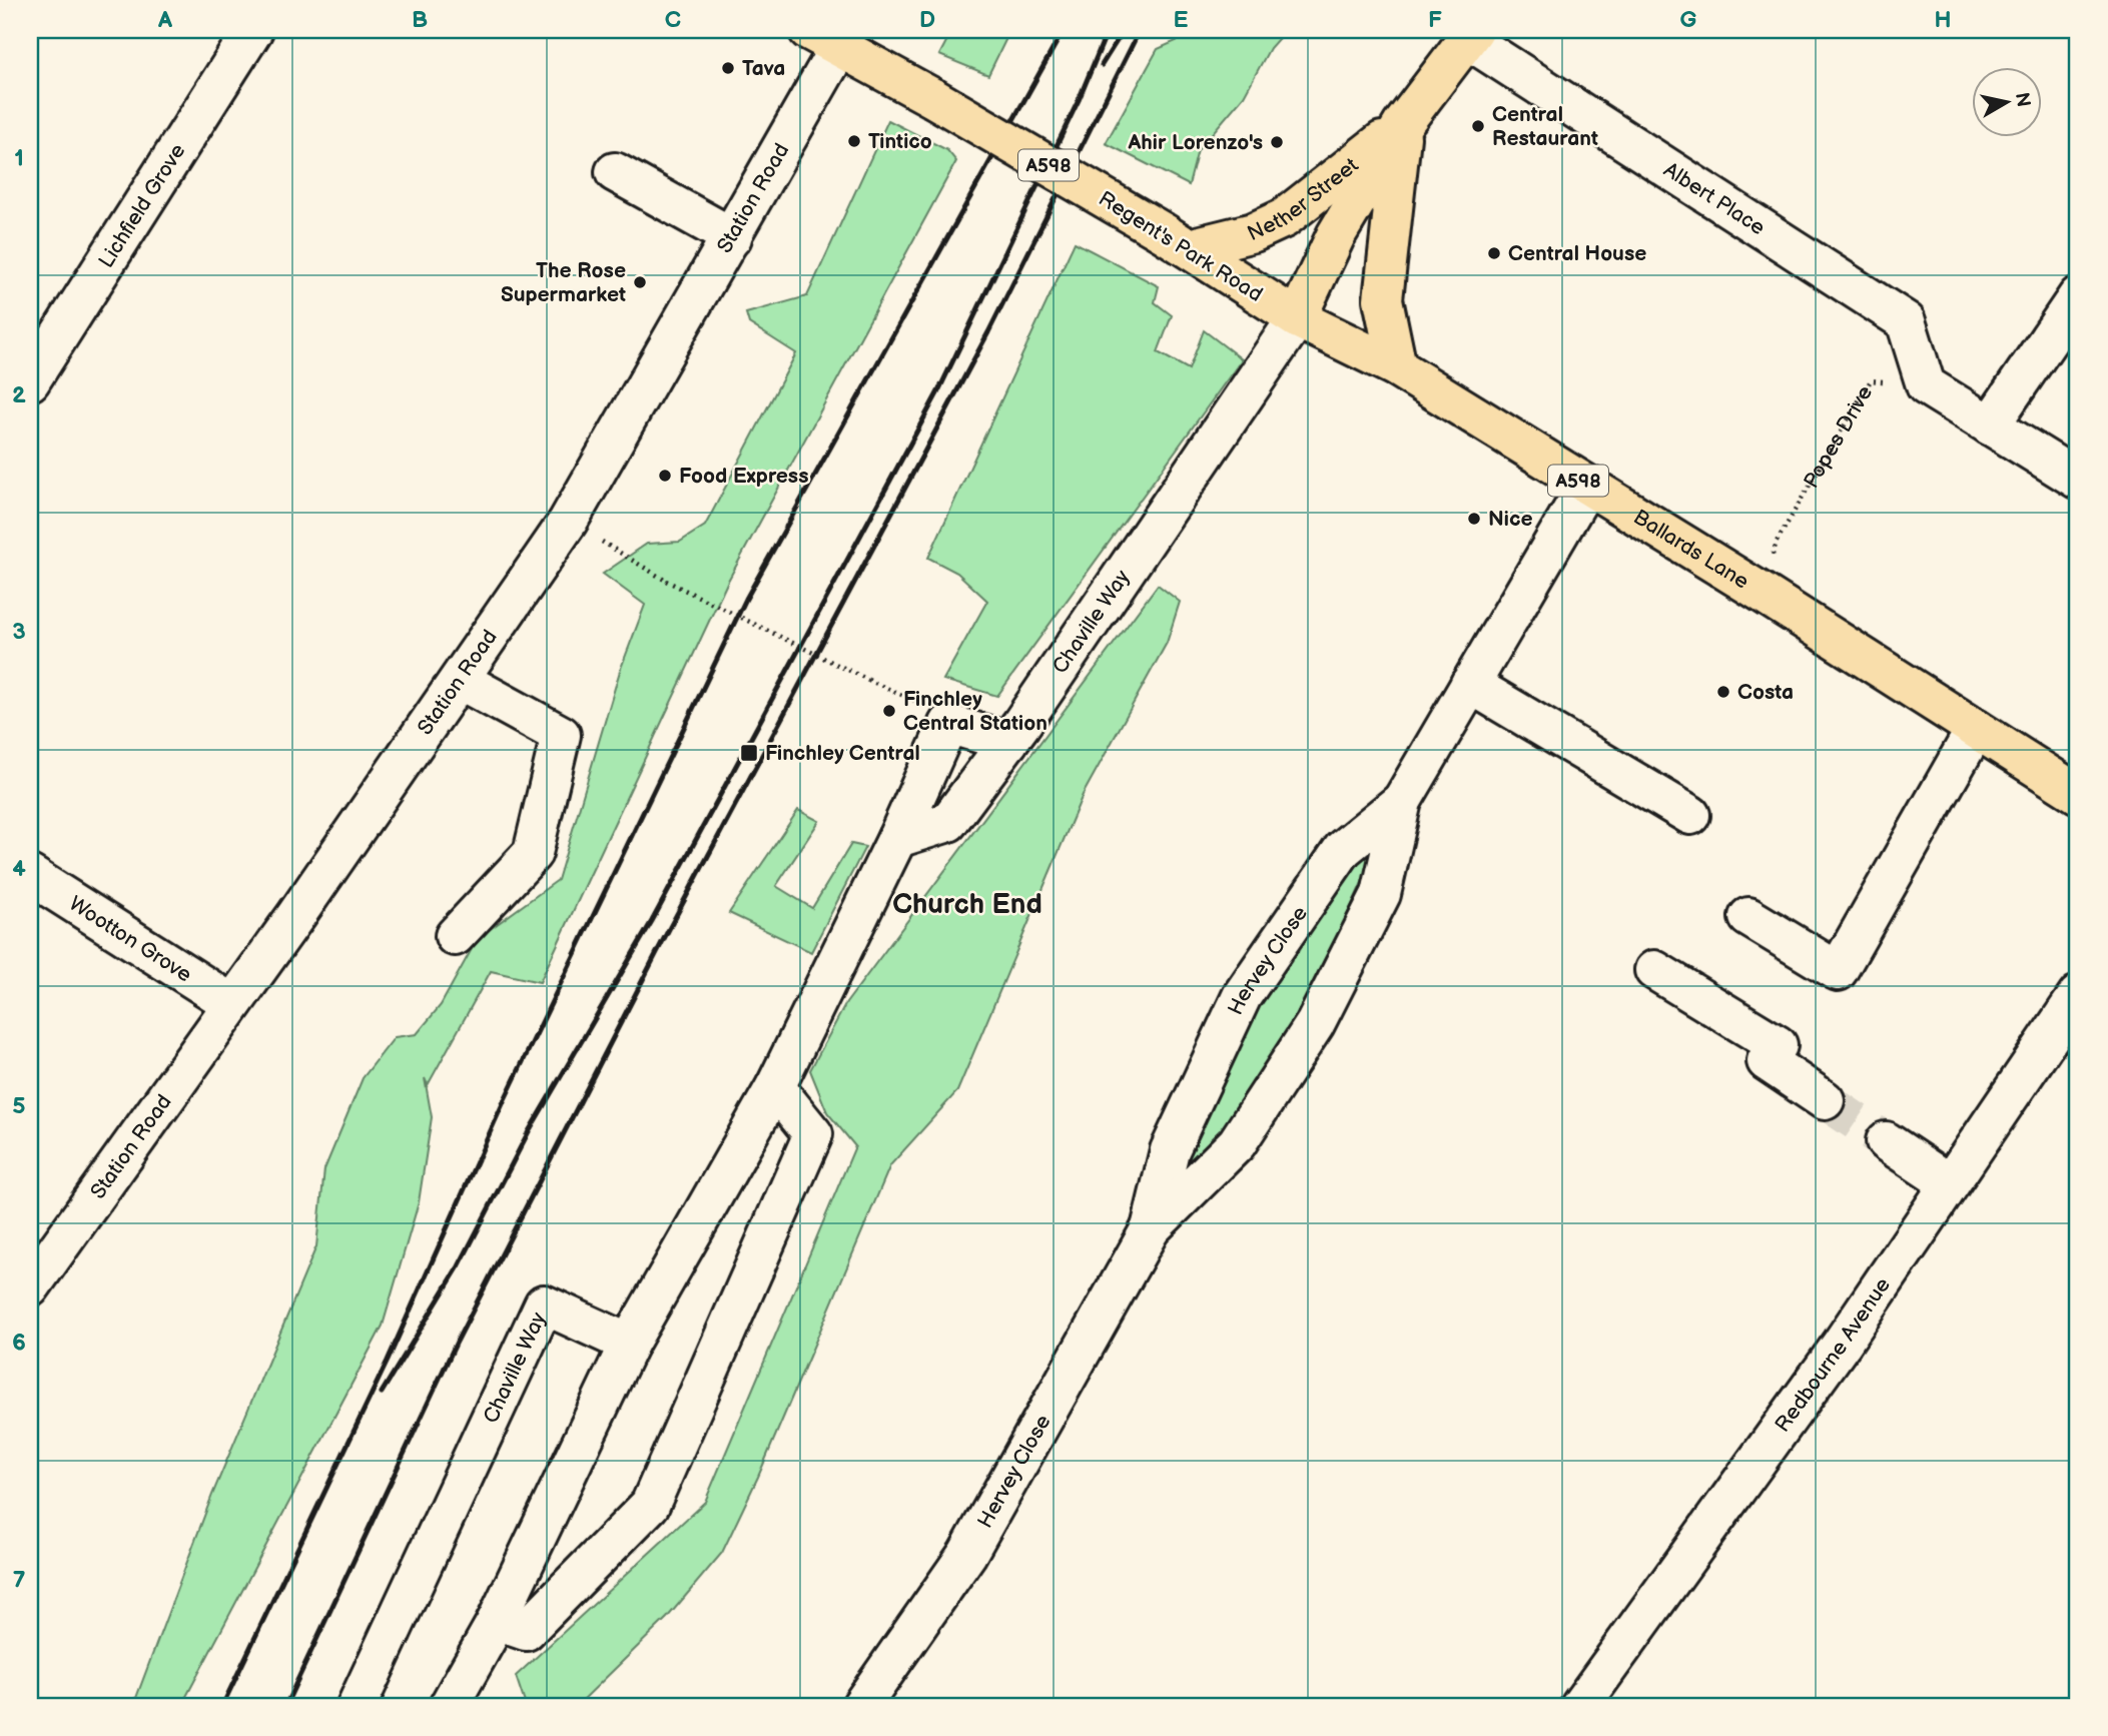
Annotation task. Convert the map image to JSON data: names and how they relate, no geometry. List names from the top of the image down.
{
  "streets": {
    "main road": [
      "A598",
      "Nether Street",
      "Regent's Park Road",
      "Ballards Lane"
    ],
    "street": [
      "Station Road",
      "Albert Place",
      "Lichfield Grove",
      "Chaville Way",
      "Wootton Grove",
      "Hervey Close",
      "Redbourne Avenue"
    ],
    "path": ["Popes Drive"]
  },
  "crossings": [
    ["Nether Street", "Albert Place"],
    ["Nether Street", "Regent's Park Road"],
    ["Nether Street", "Ballards Lane"],
    ["Nether Street", "Chaville Way"],
    ["Station Road", "Regent's Park Road"],
    ["Station Road", "Wootton Grove"],
    ["Albert Place", "Popes Drive"],
    ["Regent's Park Road", "Ballards Lane"],
    ["Regent's Park Road", "Chaville Way"],
    ["Popes Drive", "Ballards Lane"],
    ["Ballards Lane", "Chaville Way"],
    ["Ballards Lane", "Hervey Close"]
  ],
  "districts": ["Church End"],
  "places": {
    "other": [
      "Tava",
      "Central Restaurant",
      "Tintico",
      "Ahir Lorenzo's",
      "Central House",
      "The Rose Supermarket",
      "Food Express",
      "Nice",
      "Costa",
      "Finchley Central Station"
    ],
    "transit": ["Finchley Central"]
  },
  "north": "right",
  "grid": {
    "columns": [
      "A",
      "B",
      "C",
      "D",
      "E",
      "F",
      "G",
      "H"
    ],
    "rows": [
      "1",
      "2",
      "3",
      "4",
      "5",
      "6",
      "7"
    ]
  }
}
